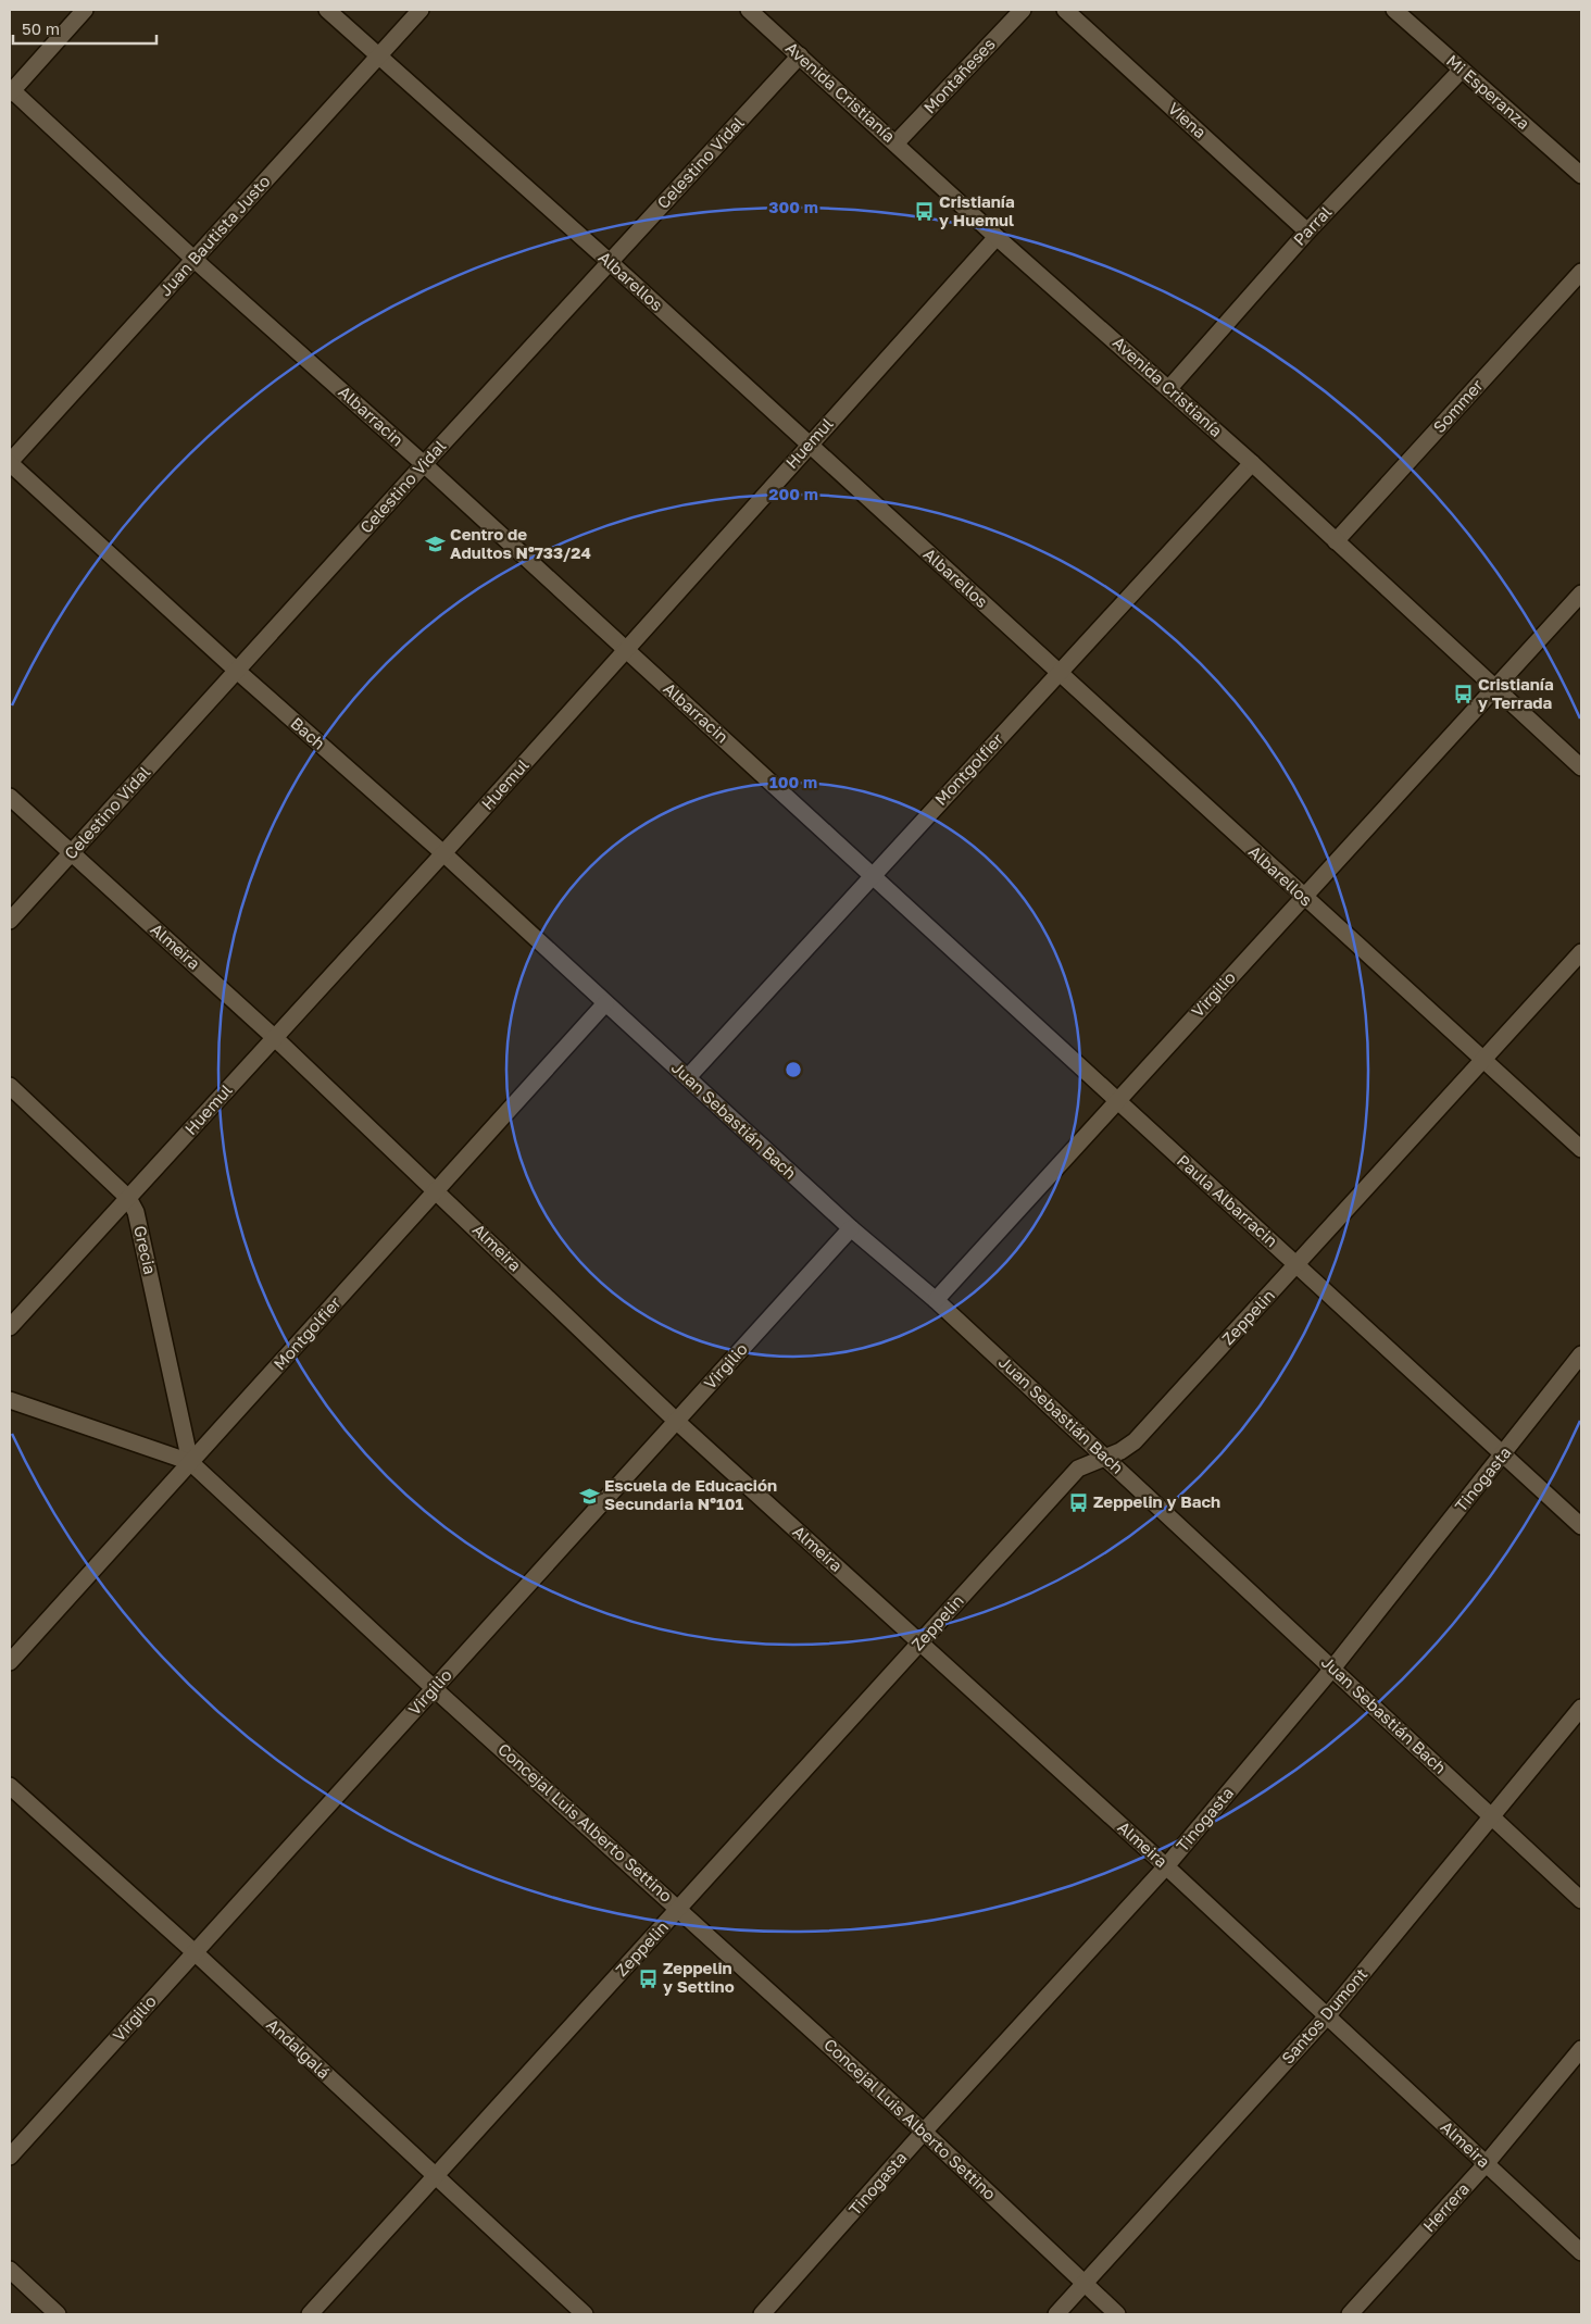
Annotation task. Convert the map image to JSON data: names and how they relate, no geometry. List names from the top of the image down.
{
  "streets": {
    "street": [
      "Montañeses",
      "Avenida Cristianía",
      "Mi Esperanza",
      "Viena",
      "Celestino Vidal",
      "Parral",
      "Juan Bautista Justo",
      "Albarellos",
      "Sommer",
      "Albarracin",
      "Huemul",
      "Bach",
      "Montgolfier",
      "Almeira",
      "Virgilio",
      "Juan Sebastián Bach",
      "Paula Albarracin",
      "Grecia",
      "Zeppelin",
      "Tinogasta",
      "Concejal Luis Alberto Settino",
      "Santos Dumont",
      "Andalgalá",
      "Herrera"
    ]
  },
  "crossings": [
    ["Montañeses", "Avenida Cristianía"],
    ["Avenida Cristianía", "Celestino Vidal"],
    ["Avenida Cristianía", "Parral"],
    ["Avenida Cristianía", "Sommer"],
    ["Avenida Cristianía", "Huemul"],
    ["Avenida Cristianía", "Montgolfier"],
    ["Avenida Cristianía", "Virgilio"],
    ["Mi Esperanza", "Parral"],
    ["Viena", "Parral"],
    ["Celestino Vidal", "Albarellos"],
    ["Celestino Vidal", "Albarracin"],
    ["Celestino Vidal", "Bach"],
    ["Celestino Vidal", "Almeira"],
    ["Juan Bautista Justo", "Albarellos"],
    ["Juan Bautista Justo", "Albarracin"],
    ["Juan Bautista Justo", "Bach"],
    ["Albarellos", "Huemul"],
    ["Albarellos", "Montgolfier"],
    ["Albarellos", "Virgilio"],
    ["Albarellos", "Zeppelin"],
    ["Albarracin", "Huemul"],
    ["Albarracin", "Montgolfier"],
    ["Albarracin", "Paula Albarracin"],
    ["Huemul", "Bach"],
    ["Huemul", "Almeira"],
    ["Huemul", "Grecia"],
    ["Bach", "Montgolfier"],
    ["Bach", "Juan Sebastián Bach"],
    ["Montgolfier", "Almeira"],
    ["Montgolfier", "Juan Sebastián Bach"],
    ["Montgolfier", "Paula Albarracin"],
    ["Montgolfier", "Grecia"],
    ["Montgolfier", "Concejal Luis Alberto Settino"],
    ["Almeira", "Virgilio"],
    ["Almeira", "Zeppelin"],
    ["Almeira", "Tinogasta"],
    ["Almeira", "Santos Dumont"],
    ["Almeira", "Herrera"],
    ["Virgilio", "Juan Sebastián Bach"],
    ["Virgilio", "Paula Albarracin"],
    ["Virgilio", "Concejal Luis Alberto Settino"],
    ["Virgilio", "Andalgalá"],
    ["Juan Sebastián Bach", "Zeppelin"],
    ["Juan Sebastián Bach", "Tinogasta"],
    ["Juan Sebastián Bach", "Santos Dumont"],
    ["Paula Albarracin", "Zeppelin"],
    ["Paula Albarracin", "Tinogasta"],
    ["Grecia", "Concejal Luis Alberto Settino"],
    ["Zeppelin", "Concejal Luis Alberto Settino"],
    ["Zeppelin", "Andalgalá"],
    ["Tinogasta", "Concejal Luis Alberto Settino"],
    ["Concejal Luis Alberto Settino", "Santos Dumont"]
  ],
  "places": {
    "bus stop": [
      "Cristianía y Huemul",
      "Cristianía y Terrada",
      "Zeppelin y Bach",
      "Zeppelin y Settino"
    ],
    "school or university": ["Centro de Adultos Nº733/24", "Escuela de Educación Secundaria Nº101"]
  },
  "scale_bar": "50 m",
  "rings": ["300 m", "200 m", "100 m"]
}
